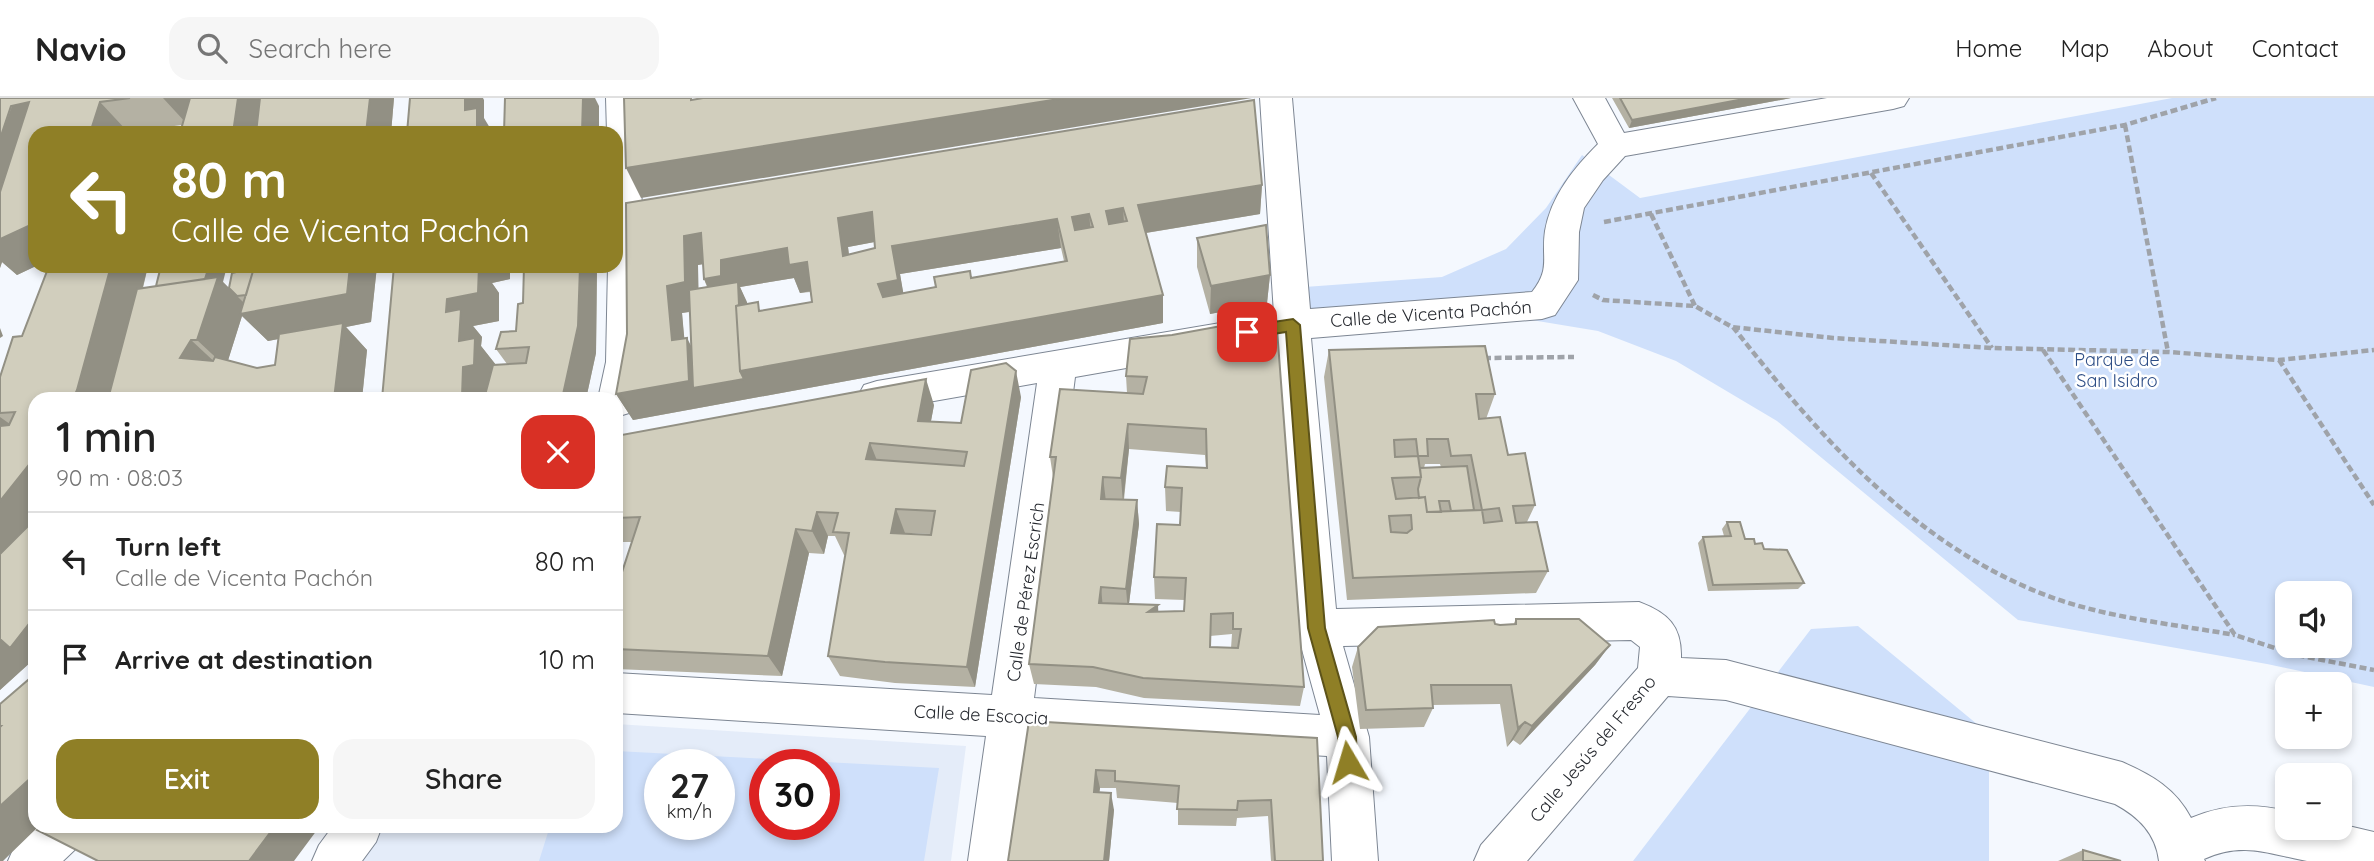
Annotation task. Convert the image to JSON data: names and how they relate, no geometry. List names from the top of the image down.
{
  "streets": {
    "street": [
      "Calle de Vicenta Pachón",
      "Calle de Pérez Escrich",
      "Calle de Escocia",
      "Calle Jesús del Fresno"
    ]
  },
  "crossings": [
    ["Calle de Vicenta Pachón", "Calle de Pérez Escrich"],
    ["Calle de Pérez Escrich", "Calle de Escocia"]
  ],
  "parks": ["Parque de San Isidro"],
  "page": {
    "header": "Navio",
    "search": "Search here",
    "nav": [
      "Home",
      "Map",
      "About",
      "Contact"
    ],
    "turn": ["80 m", "Calle de Vicenta Pachón"],
    "heading": ["1 min", "90 m · 08:03"],
    "list": [
      {
        "name": "Turn left",
        "note": "Calle de Vicenta Pachón",
        "value": "80 m"
      },
      {
        "name": "Arrive at destination",
        "value": "10 m"
      }
    ],
    "map_buttons": ["+", "−"],
    "buttons": ["Exit", "Share"],
    "speed": "27 km/h",
    "limit": "30"
  }
}
